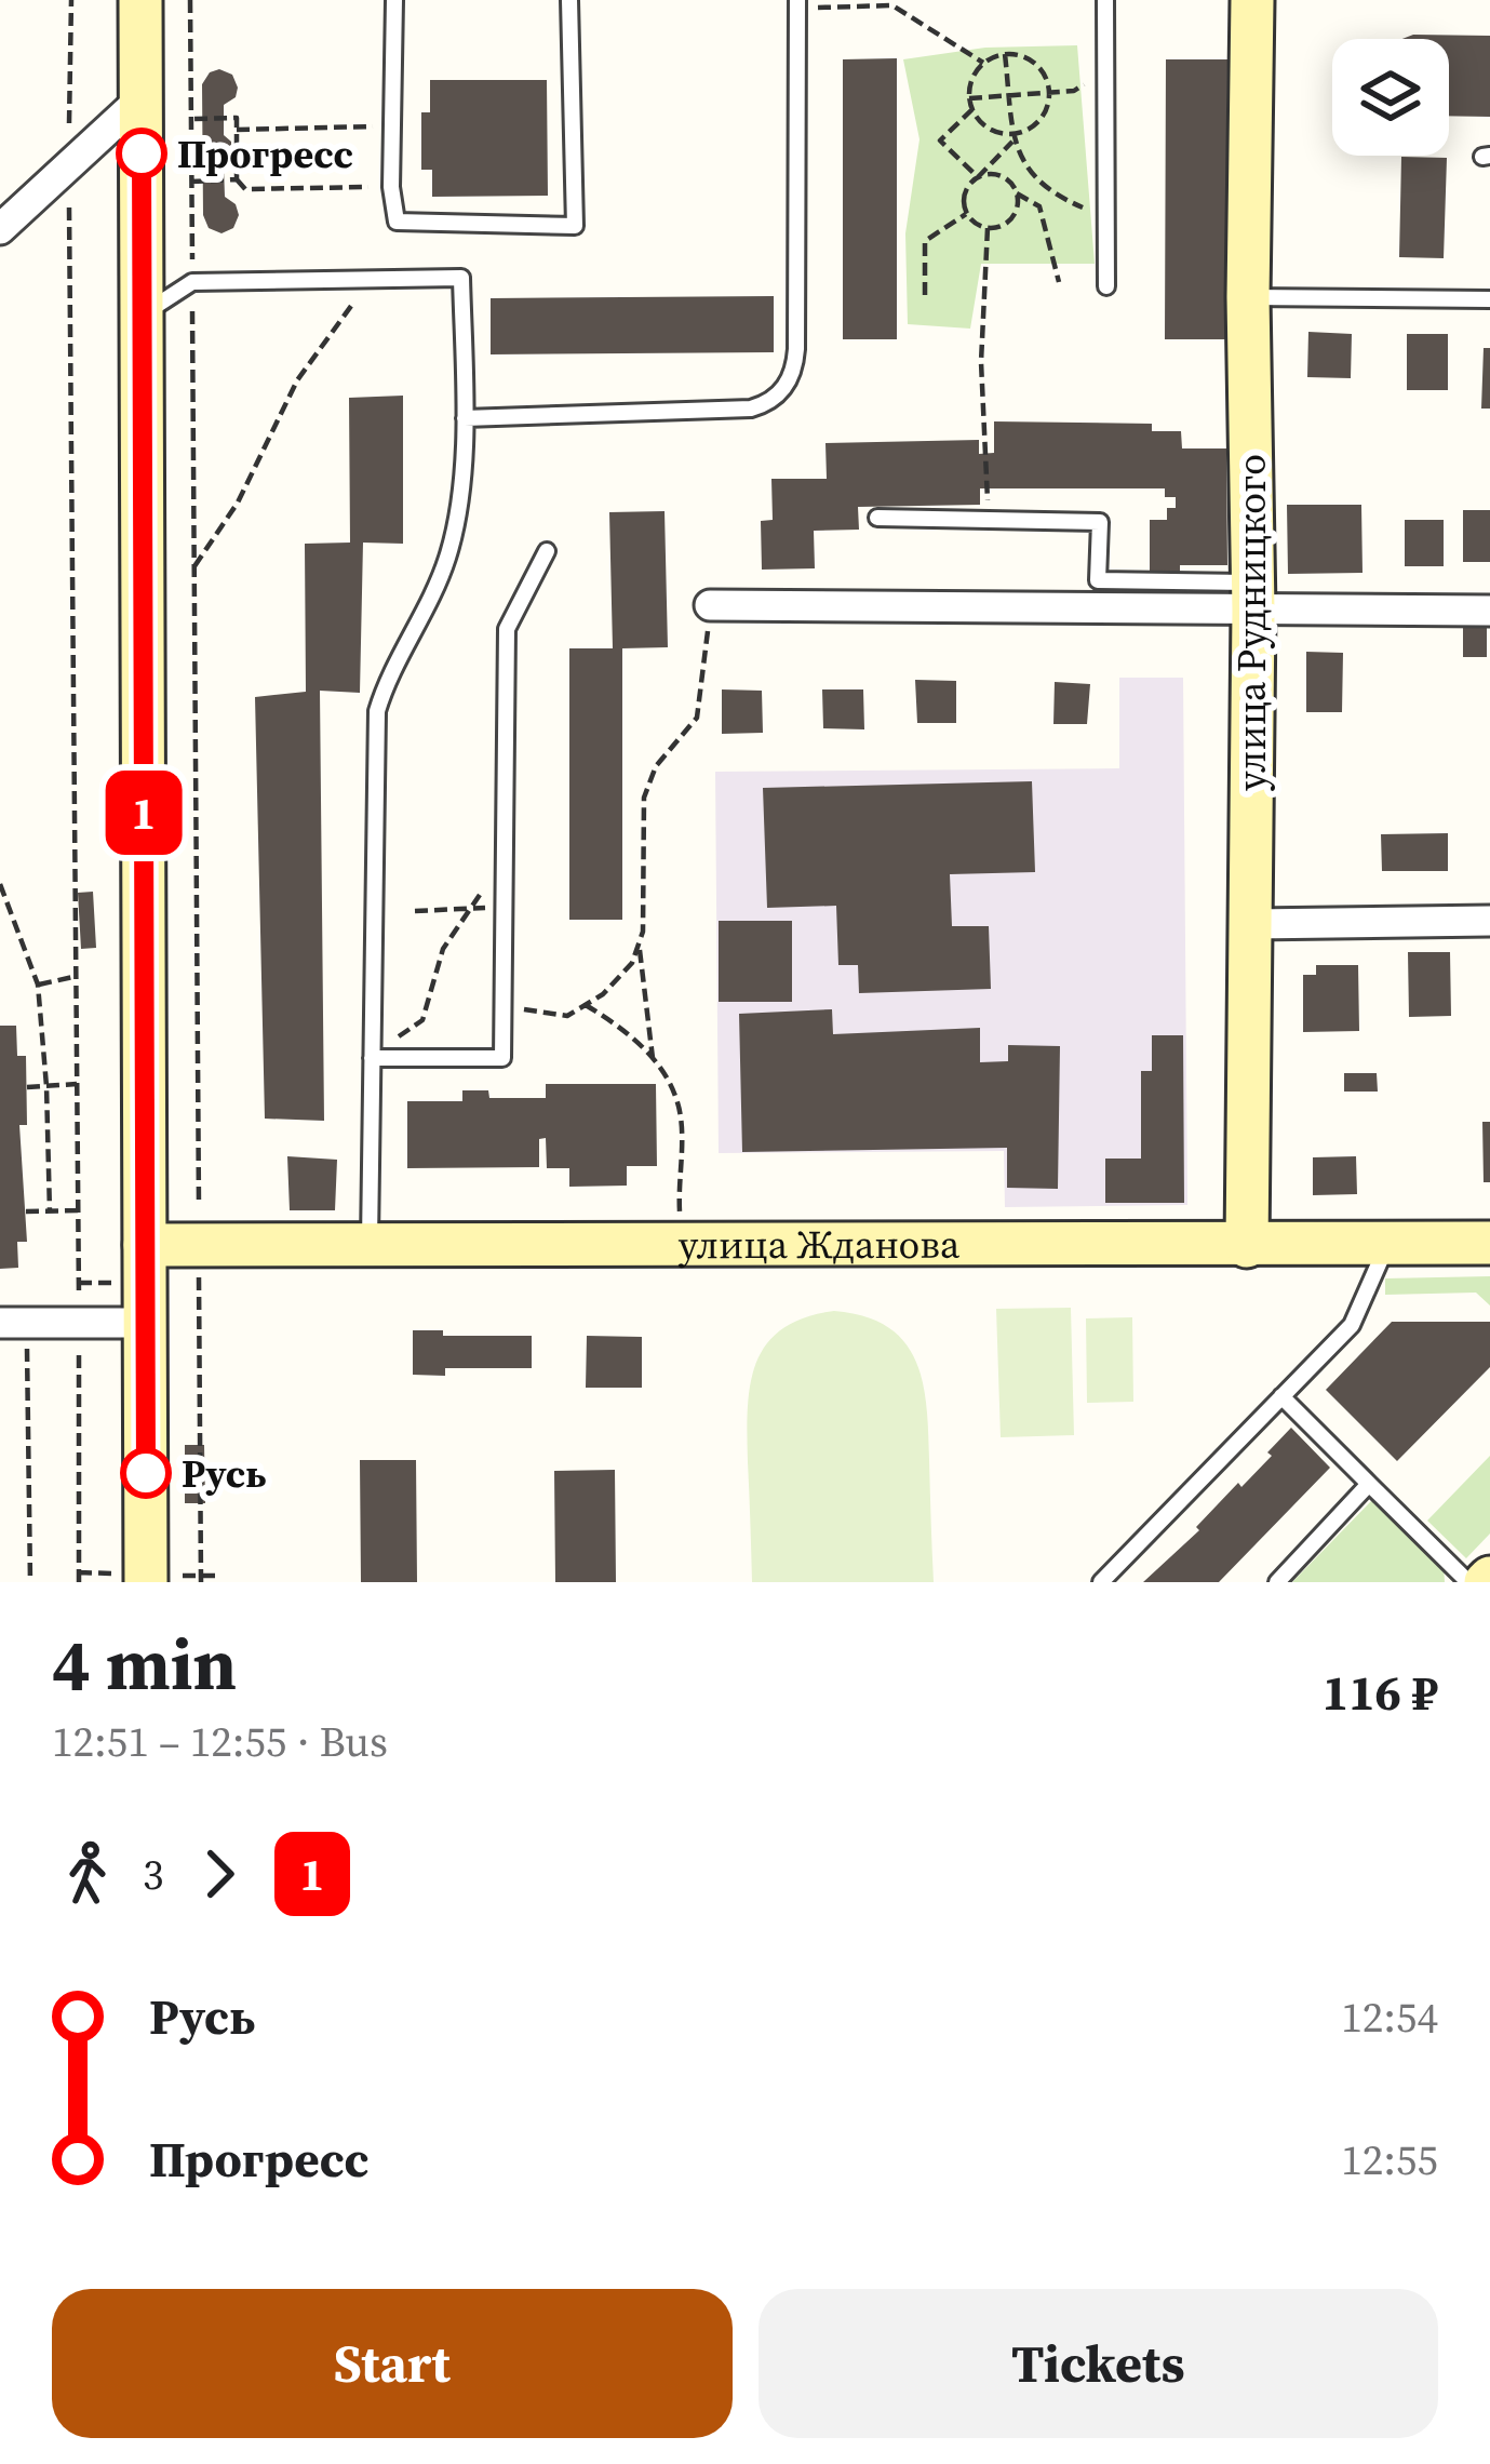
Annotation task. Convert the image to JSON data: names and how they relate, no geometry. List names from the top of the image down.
{
  "streets": {
    "street": ["улица Рудницкого", "улица Жданова"]
  },
  "crossings": [
    ["улица Рудницкого", "улица Жданова"]
  ],
  "places": ["Прогресс", "Русь"],
  "lines": ["bus line 1"],
  "page": {
    "on_map": "1",
    "heading": ["4 min", "12:51 – 12:55 · Bus", "116 ₽"],
    "legs": ["3", "1"],
    "list": [
      {
        "name": "Русь",
        "value": "12:54"
      },
      {
        "name": "Прогресс",
        "value": "12:55"
      }
    ],
    "buttons": ["Start", "Tickets"]
  }
}
